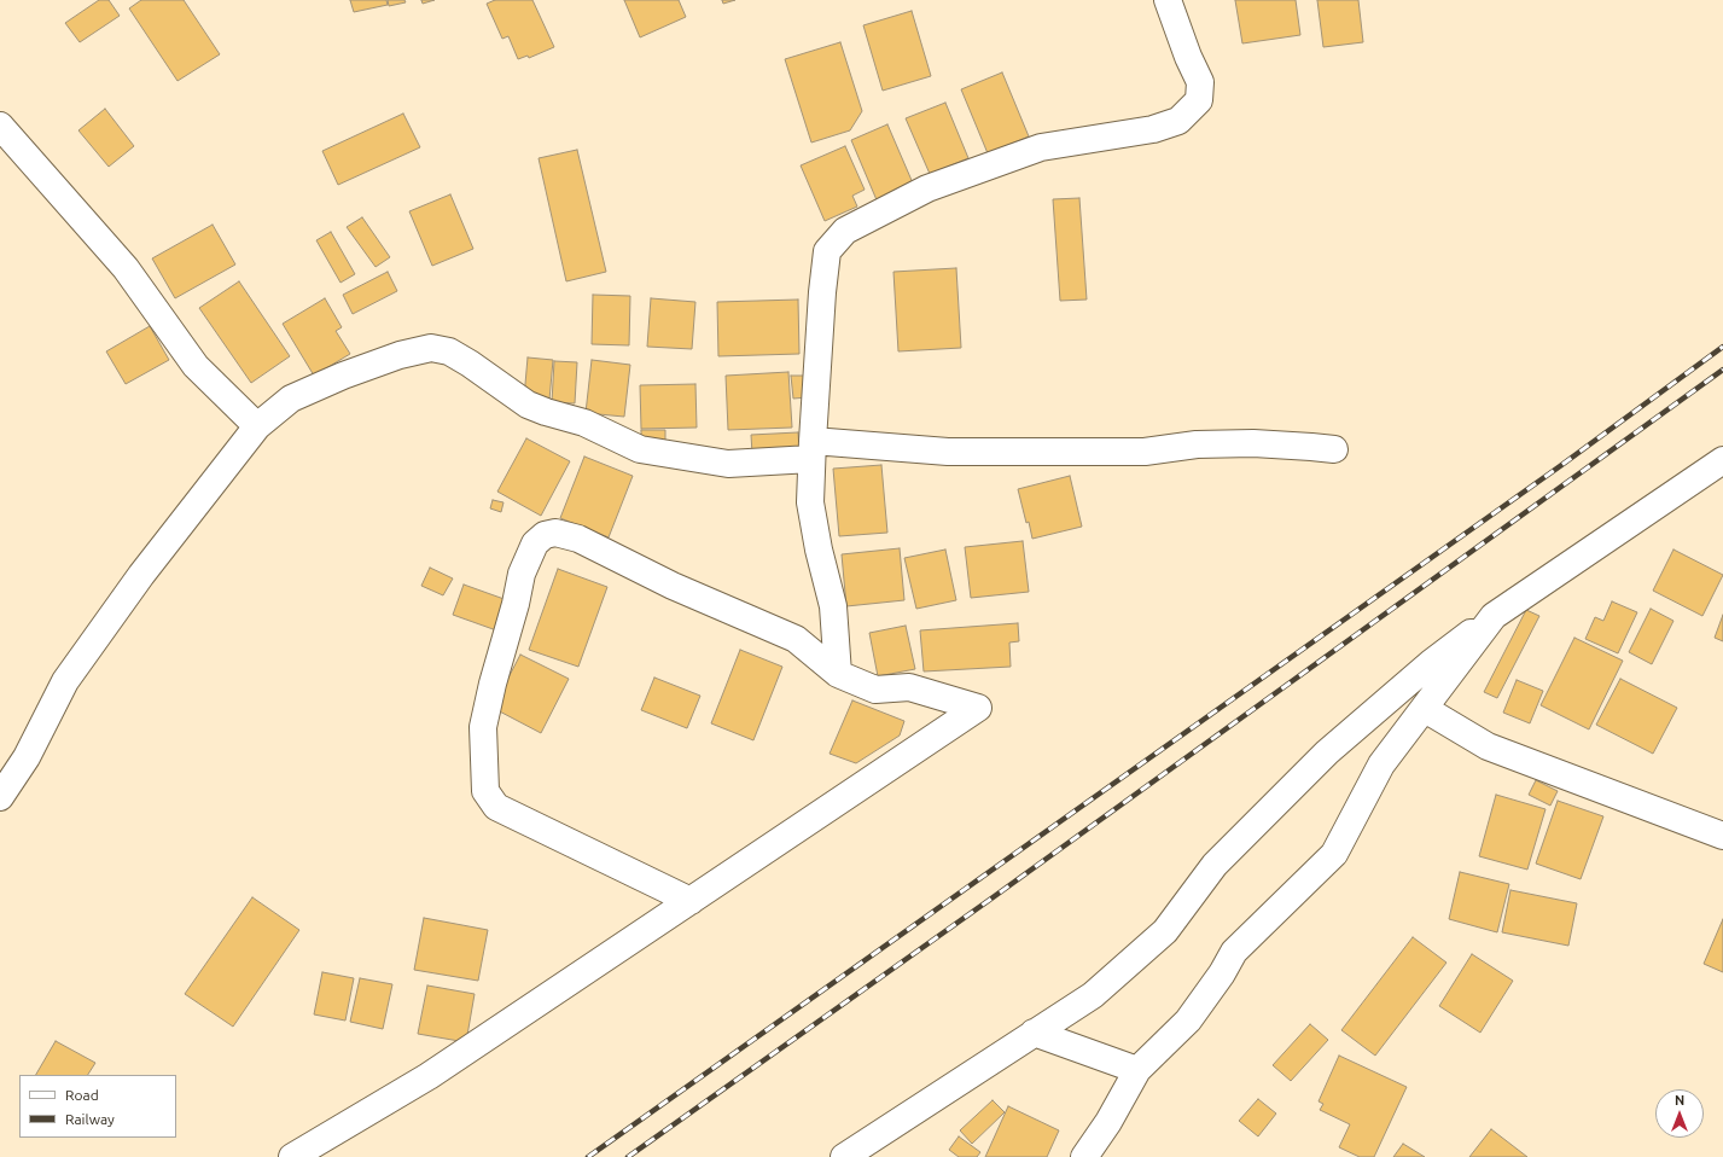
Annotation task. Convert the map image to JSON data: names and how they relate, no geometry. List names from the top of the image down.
{
  "legend": ["Road", "Railway"],
  "north": "top"
}
